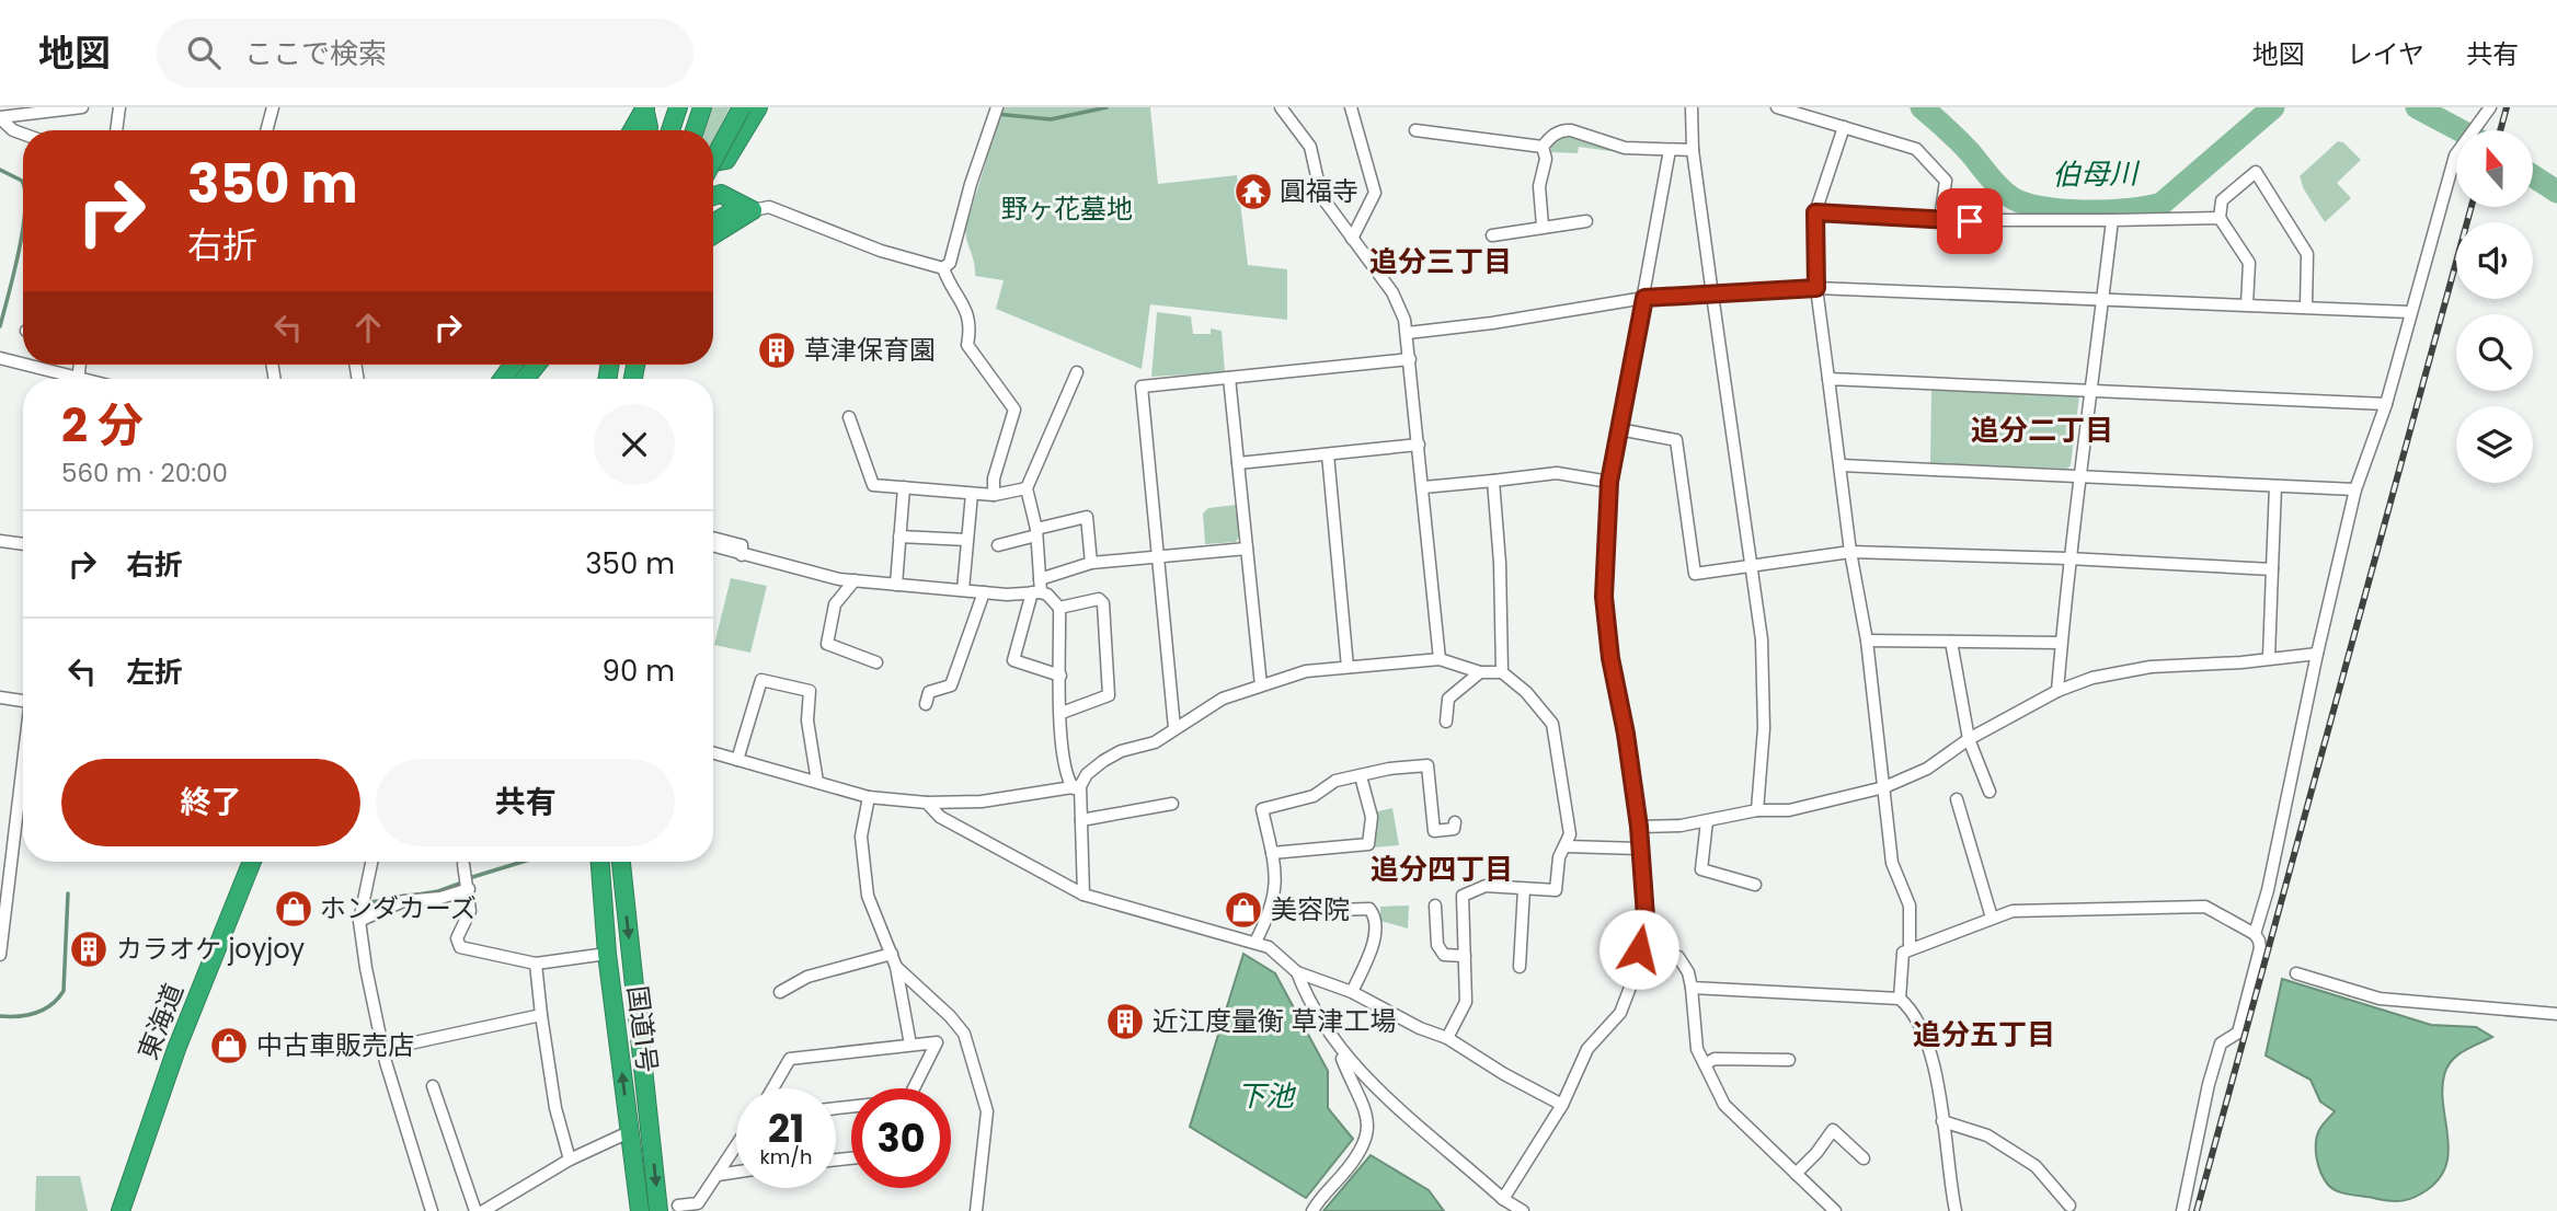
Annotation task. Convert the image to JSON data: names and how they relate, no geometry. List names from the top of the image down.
{
  "streets": {
    "highway": ["東海道", "国道1号"]
  },
  "districts": [
    "追分三丁目",
    "追分二丁目",
    "追分四丁目",
    "追分五丁目"
  ],
  "water": ["伯母川", "下池"],
  "parks": ["野ヶ花墓地"],
  "places": {
    "temple": ["圓福寺"],
    "building": ["草津保育園", "カラオケ joyjoy", "近江度量衡 草津工場"],
    "shop": ["ホンダカーズ", "美容院", "中古車販売店"]
  },
  "north": "top",
  "page": {
    "header": "地図",
    "search": "ここで検索",
    "nav": ["地図", "レイヤ", "共有"],
    "turn": ["350 m", "右折"],
    "heading": ["2 分", "560 m · 20:00"],
    "list": [
      {
        "name": "右折",
        "value": "350 m"
      },
      {
        "name": "左折",
        "value": "90 m"
      }
    ],
    "buttons": ["終了", "共有"],
    "speed": "21 km/h",
    "limit": "30"
  }
}
